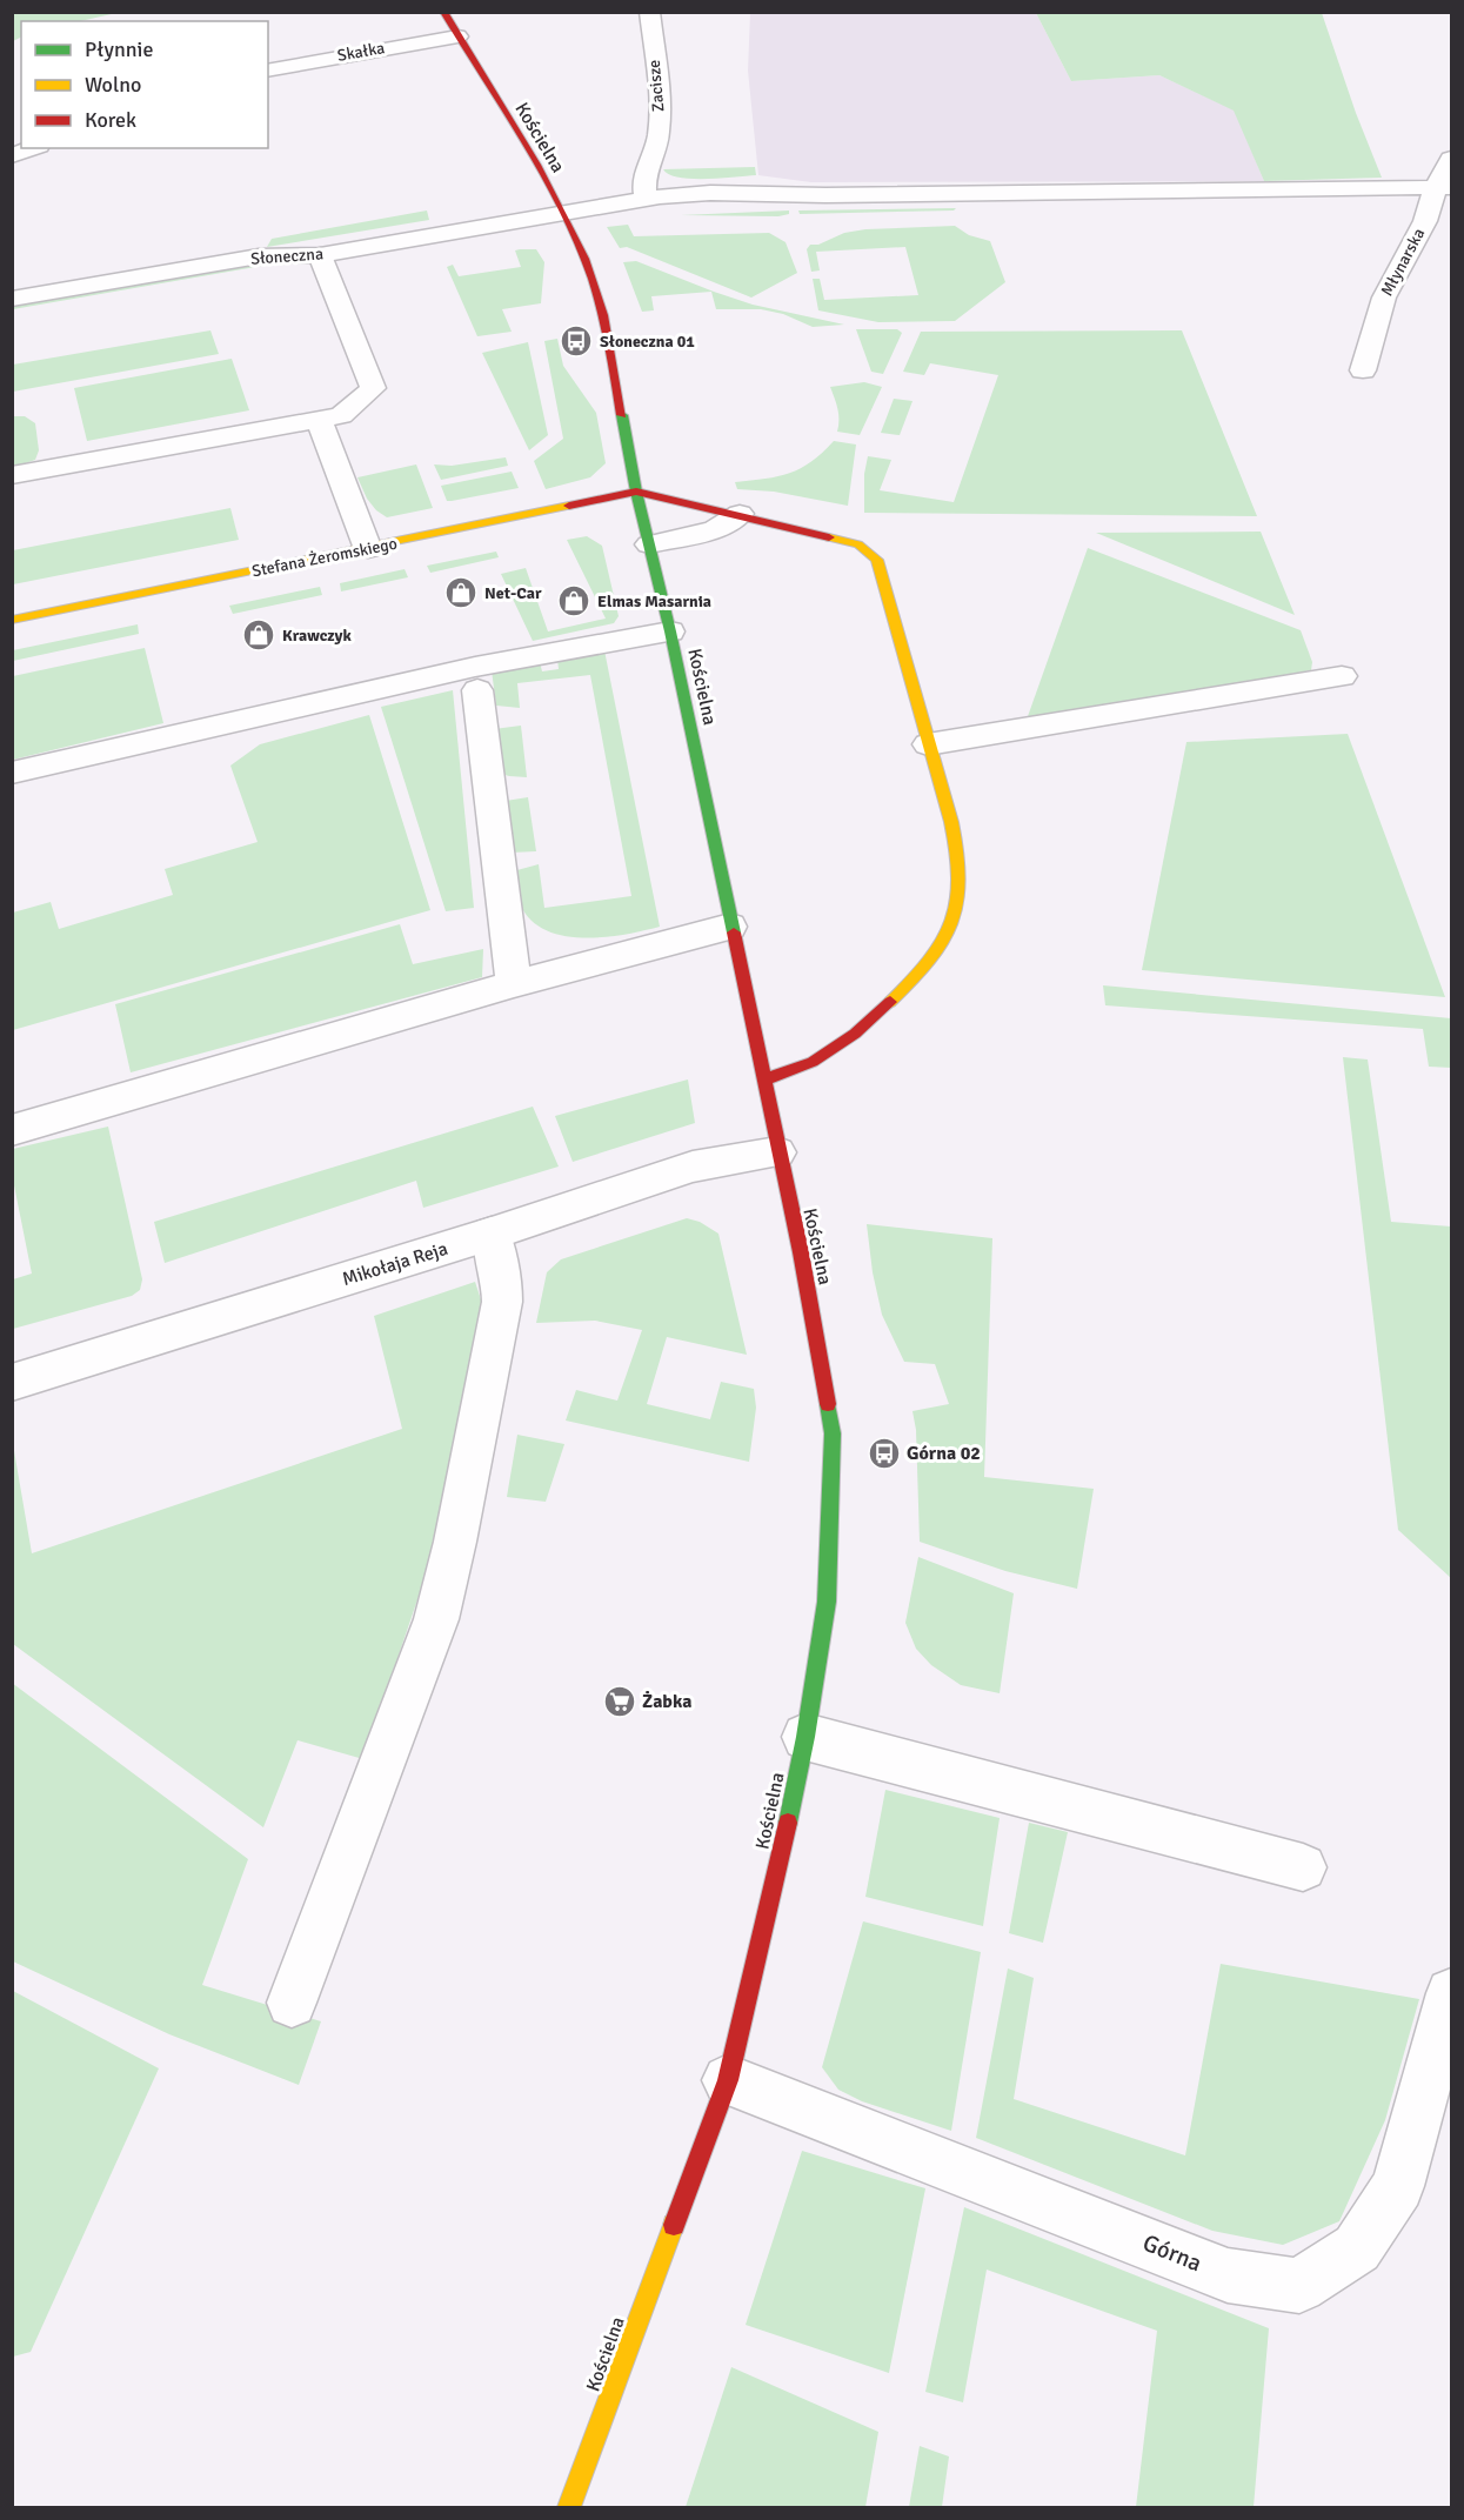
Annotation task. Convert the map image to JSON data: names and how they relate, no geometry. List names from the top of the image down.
{
  "streets": {
    "street": [
      "Skałka",
      "Zacisze",
      "Kościelna",
      "Słoneczna",
      "Młynarska",
      "Stefana Żeromskiego",
      "Mikołaja Reja",
      "Górna"
    ]
  },
  "crossings": [
    ["Skałka", "Kościelna"],
    ["Zacisze", "Słoneczna"],
    ["Kościelna", "Słoneczna"],
    ["Kościelna", "Stefana Żeromskiego"],
    ["Kościelna", "Mikołaja Reja"],
    ["Kościelna", "Górna"],
    ["Słoneczna", "Młynarska"]
  ],
  "places": {
    "bus stop": ["Słoneczna 01", "Górna 02"],
    "shop": ["Net-Car", "Elmas Masarnia", "Krawczyk"],
    "supermarket": ["Żabka"]
  },
  "legend": ["Płynnie", "Wolno", "Korek"]
}
